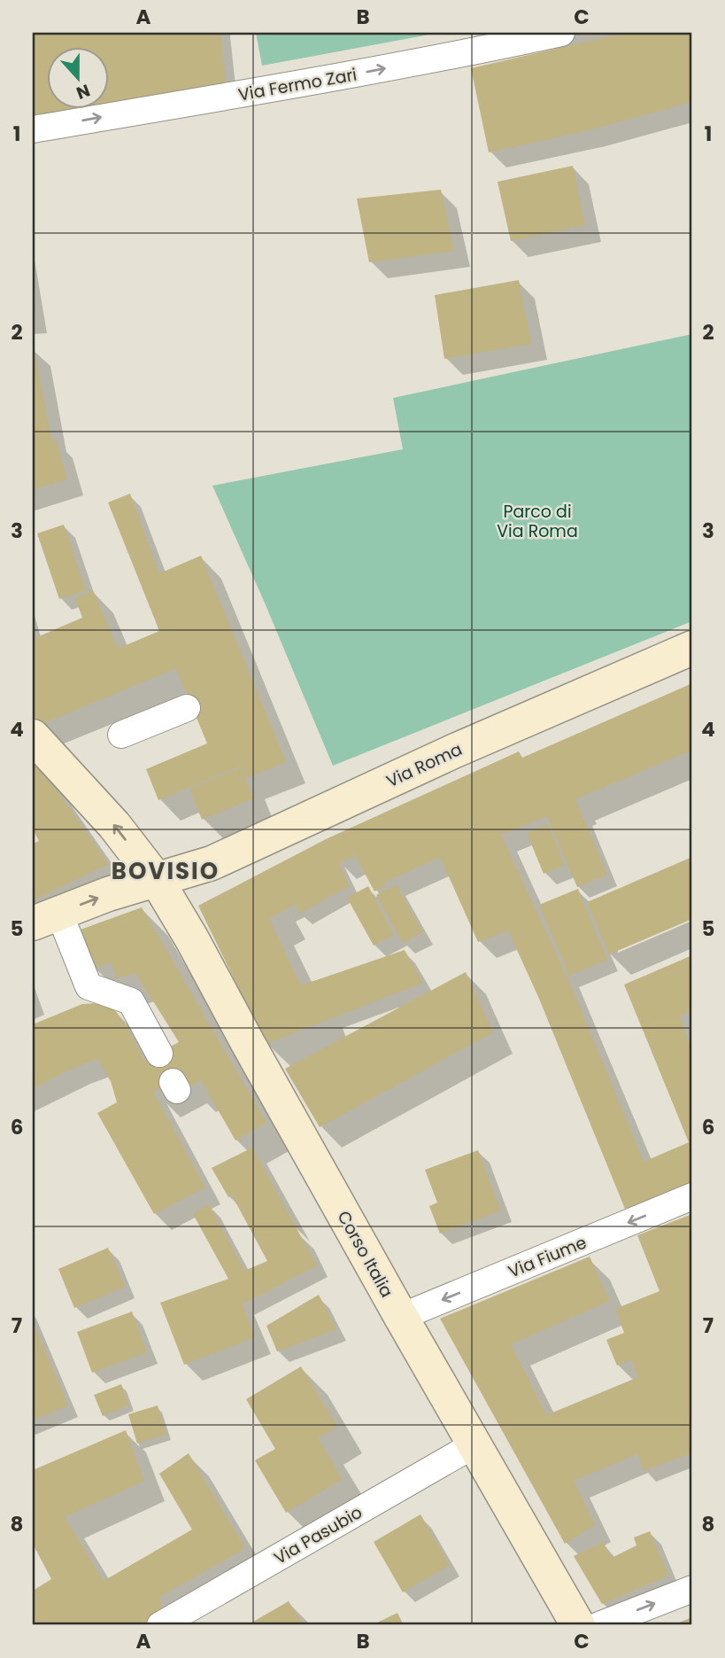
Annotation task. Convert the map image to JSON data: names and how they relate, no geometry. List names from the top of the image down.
{
  "streets": {
    "street": [
      "Via Fermo Zari",
      "Via Roma",
      "Corso Italia",
      "Via Fiume",
      "Via Pasubio"
    ]
  },
  "crossings": [
    ["Via Roma", "Corso Italia"],
    ["Corso Italia", "Via Fiume"],
    ["Corso Italia", "Via Pasubio"]
  ],
  "one_way": ["Via Fermo Zari", "Via Fiume"],
  "districts": ["BOVISIO"],
  "parks": ["Parco di Via Roma"],
  "north": "bottom",
  "grid": {
    "columns": ["A", "B", "C"],
    "rows": [
      "1",
      "2",
      "3",
      "4",
      "5",
      "6",
      "7",
      "8"
    ]
  }
}
